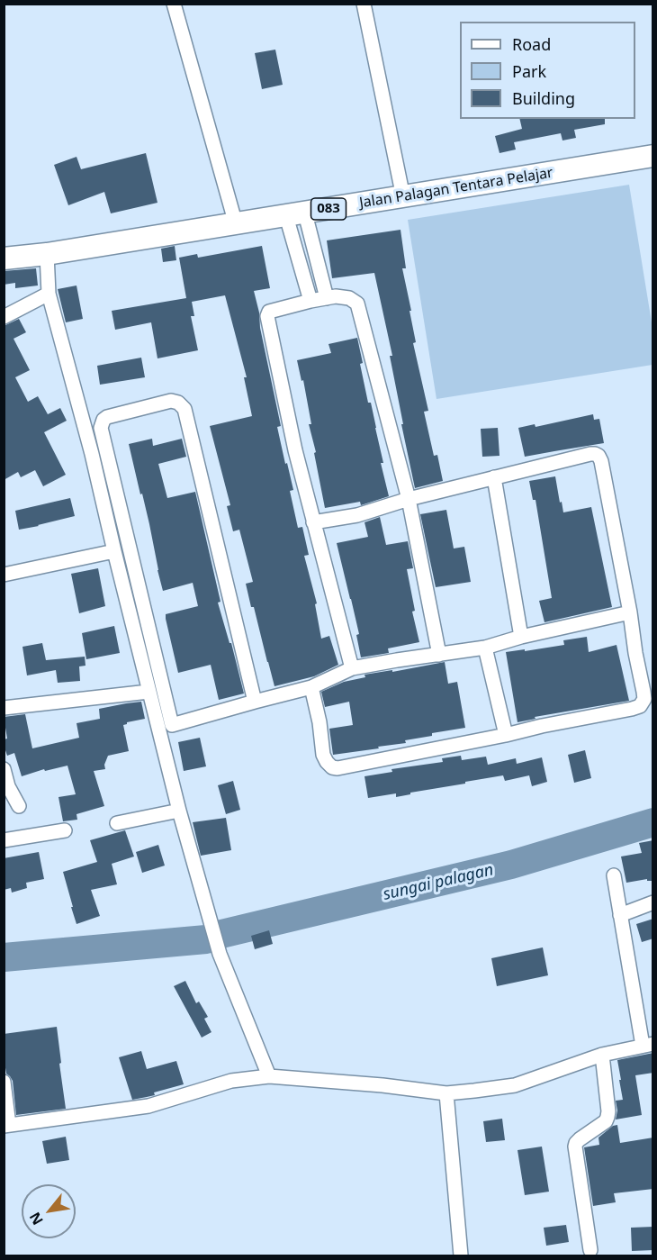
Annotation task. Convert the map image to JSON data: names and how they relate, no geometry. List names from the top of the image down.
{
  "streets": {
    "main road": ["Jalan Palagan Tentara Pelajar", "083"]
  },
  "water": ["sungai palagan"],
  "legend": ["Road", "Park", "Building"],
  "north": "bottom left"
}
